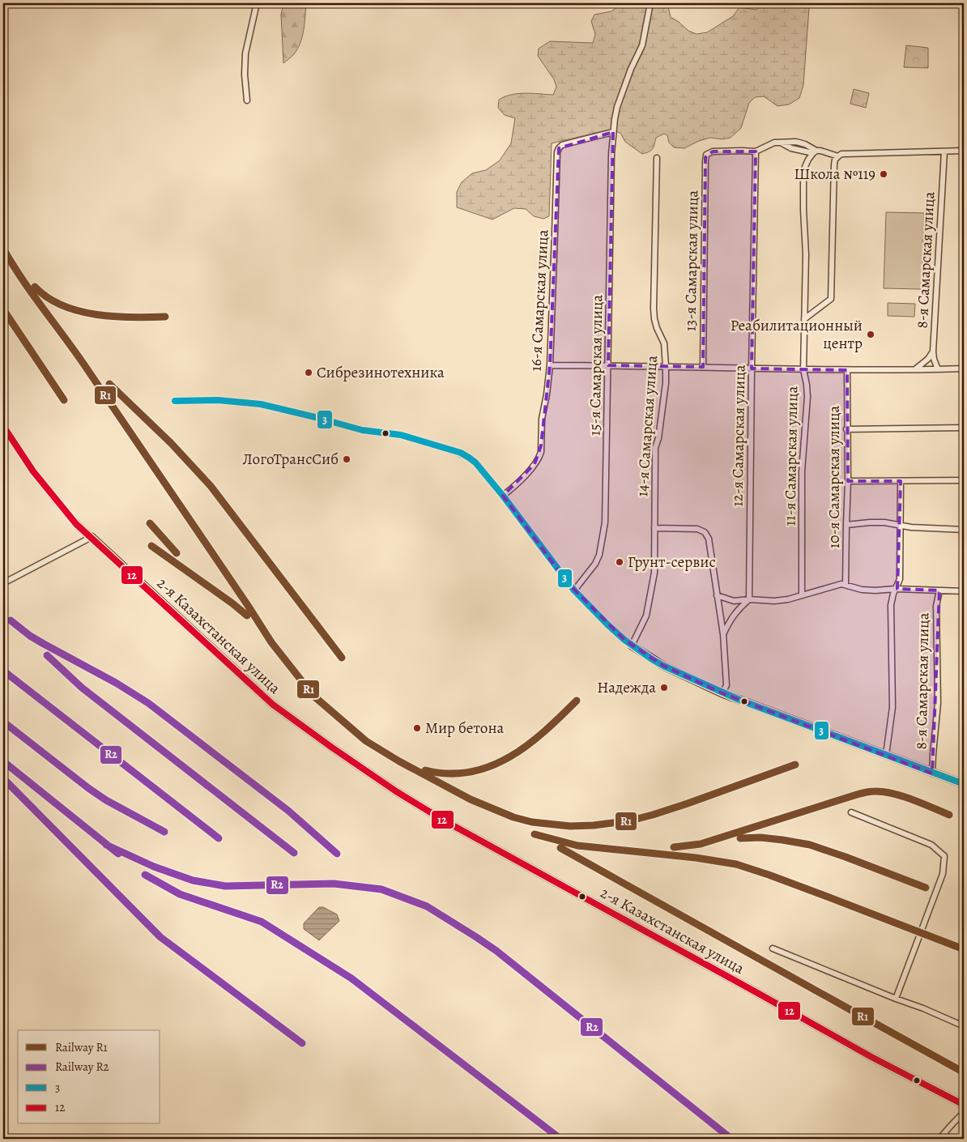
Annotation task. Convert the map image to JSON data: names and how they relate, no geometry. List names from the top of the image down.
{
  "streets": {
    "street": [
      "8-я Самарская улица",
      "13-я Самарская улица",
      "16-я Самарская улица",
      "15-я Самарская улица",
      "14-я Самарская улица",
      "12-я Самарская улица",
      "11-я Самарская улица",
      "10-я Самарская улица",
      "2-я Казахстанская улица"
    ]
  },
  "crossings": [
    ["13-я Самарская улица", "12-я Самарская улица"],
    ["16-я Самарская улица", "15-я Самарская улица"]
  ],
  "places": [
    "Школа №119",
    "Реабилитационный центр",
    "Сибрезинотехника",
    "ЛогоТрансСиб",
    "Грунт-сервис",
    "Надежда",
    "Мир бетона"
  ],
  "lines": [
    "rail line R1",
    "transit line 3",
    "transit line 12",
    "rail line R2"
  ],
  "legend": [
    "Railway R1",
    "Railway R2",
    "3",
    "12"
  ]
}
